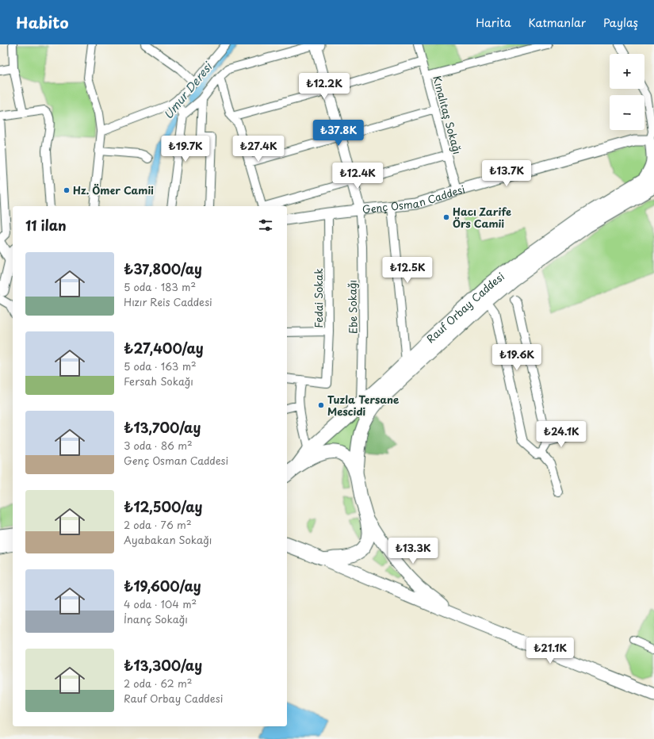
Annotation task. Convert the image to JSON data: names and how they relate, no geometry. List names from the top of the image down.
{
  "streets": {
    "main road": ["Rauf Orbay Caddesi"],
    "street": [
      "Kınalıtaş Sokağı",
      "Genç Osman Caddesi",
      "Fedai Sokak",
      "Ebe Sokağı"
    ]
  },
  "crossings": [
    ["Kınalıtaş Sokağı", "Genç Osman Caddesi"],
    ["Genç Osman Caddesi", "Fedai Sokak"],
    ["Genç Osman Caddesi", "Ebe Sokağı"],
    ["Ebe Sokağı", "Rauf Orbay Caddesi"]
  ],
  "water": ["Umur Deresi"],
  "places": ["Hz. Ömer Camii", "Hacı Zarife Örs Camii", "Tuzla Tersane Mescidi"],
  "page": {
    "header": "Habito",
    "nav": ["Harita", "Katmanlar", "Paylaş"],
    "map_buttons": ["+", "−"],
    "price": [
      "₺12.2K",
      "₺37.8K",
      "₺19.7K",
      "₺27.4K",
      "₺13.7K",
      "₺12.4K",
      "₺12.5K",
      "₺19.6K",
      "₺24.1K",
      "₺13.3K",
      "₺21.1K"
    ],
    "heading": "11 ilan",
    "list": [
      {
        "name": "₺37,800/ay",
        "note": "5 oda · 183 m² · Hızır Reis Caddesi"
      },
      {
        "name": "₺27,400/ay",
        "note": "5 oda · 163 m² · Fersah Sokağı"
      },
      {
        "name": "₺13,700/ay",
        "note": "3 oda · 86 m² · Genç Osman Caddesi"
      },
      {
        "name": "₺12,500/ay",
        "note": "2 oda · 76 m² · Ayabakan Sokağı"
      },
      {
        "name": "₺19,600/ay",
        "note": "4 oda · 104 m² · İnanç Sokağı"
      },
      {
        "name": "₺13,300/ay",
        "note": "2 oda · 62 m² · Rauf Orbay Caddesi"
      }
    ]
  }
}
